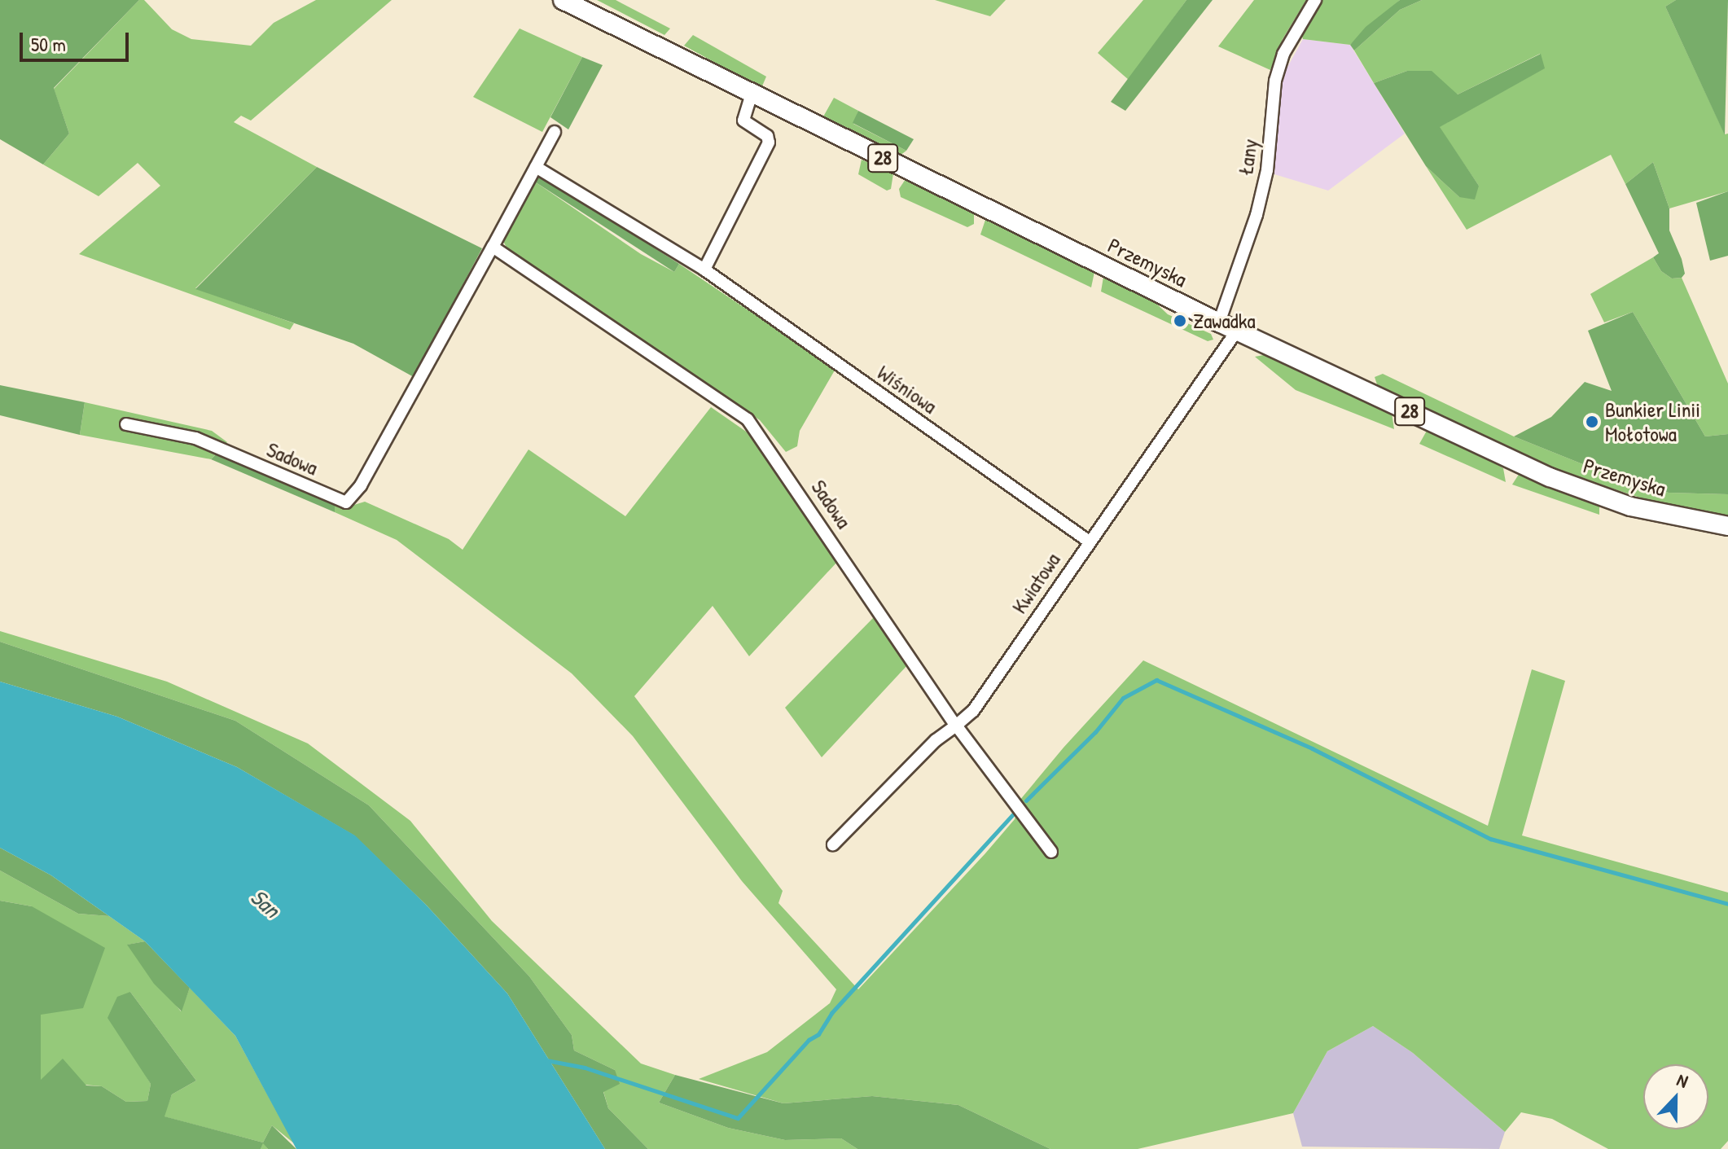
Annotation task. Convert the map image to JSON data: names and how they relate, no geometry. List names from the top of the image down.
{
  "streets": {
    "main road": ["28", "Przemyska"],
    "street": [
      "Łany",
      "Wiśniowa",
      "Sadowa",
      "Kwiatowa"
    ]
  },
  "crossings": [
    ["Łany", "Przemyska"],
    ["Przemyska", "Kwiatowa"],
    ["Wiśniowa", "Sadowa"],
    ["Wiśniowa", "Kwiatowa"],
    ["Sadowa", "Kwiatowa"]
  ],
  "water": ["San"],
  "places": ["Zawadka", "Bunkier Linii Mołotowa"],
  "scale_bar": "50 m",
  "north": "top"
}
